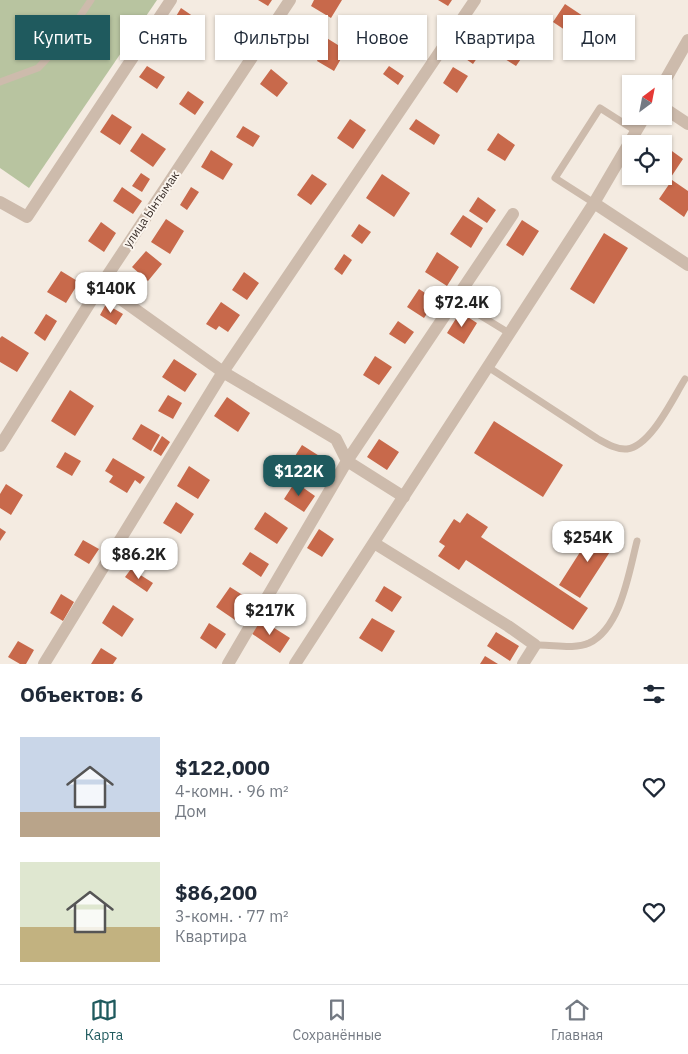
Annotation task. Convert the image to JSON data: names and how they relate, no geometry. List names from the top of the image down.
{
  "streets": {
    "street": ["улица Ынтымак"]
  },
  "north": "top right",
  "page": {
    "chip": [
      "Купить",
      "Снять",
      "Фильтры",
      "Новое",
      "Квартира",
      "Дом"
    ],
    "price": [
      "$140K",
      "$72.4K",
      "$122K",
      "$254K",
      "$86.2K",
      "$217K"
    ],
    "heading": "Объектов: 6",
    "list": [
      {
        "name": "$122,000",
        "note": "4-комн. · 96 m² · Дом"
      },
      {
        "name": "$86,200",
        "note": "3-комн. · 77 m² · Квартира"
      }
    ],
    "tabs": ["Карта", "Сохранённые", "Главная"]
  }
}
